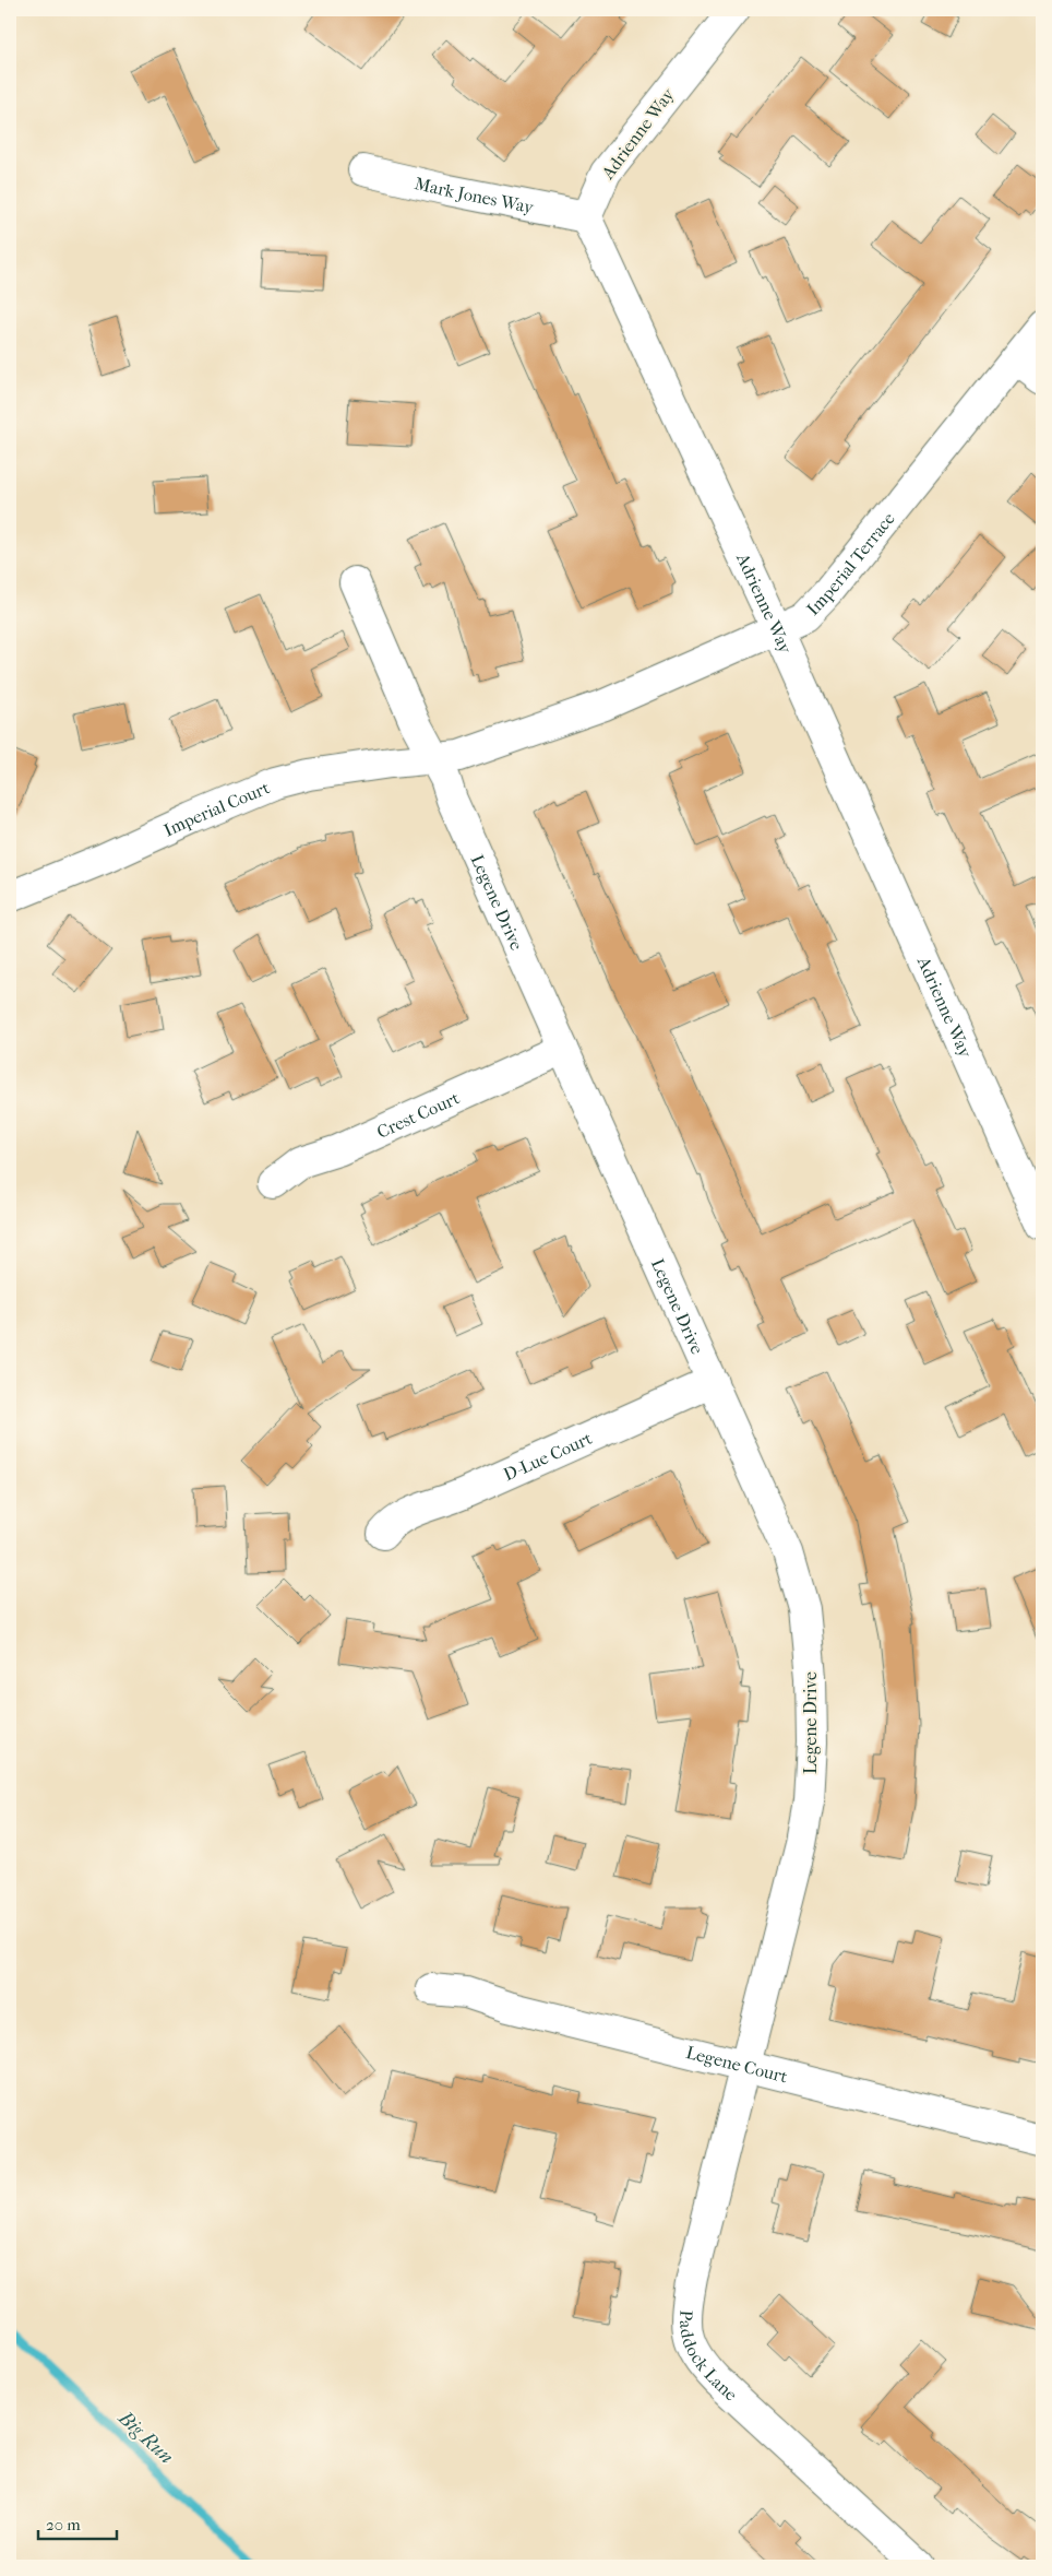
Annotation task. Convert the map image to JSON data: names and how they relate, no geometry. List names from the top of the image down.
{
  "streets": {
    "street": [
      "Adrienne Way",
      "Mark Jones Way",
      "Imperial Terrace",
      "Imperial Court",
      "Legene Drive",
      "Crest Court",
      "D-Lue Court",
      "Legene Court",
      "Paddock Lane"
    ]
  },
  "crossings": [
    ["Adrienne Way", "Mark Jones Way"],
    ["Adrienne Way", "Imperial Terrace"],
    ["Imperial Terrace", "Imperial Court"],
    ["Imperial Terrace", "Legene Drive"],
    ["Imperial Court", "Legene Drive"],
    ["Legene Drive", "Crest Court"],
    ["Legene Drive", "D-Lue Court"],
    ["Legene Drive", "Legene Court"],
    ["Legene Drive", "Paddock Lane"],
    ["Legene Court", "Paddock Lane"]
  ],
  "water": ["Big Run"],
  "scale_bar": "20 m"
}
